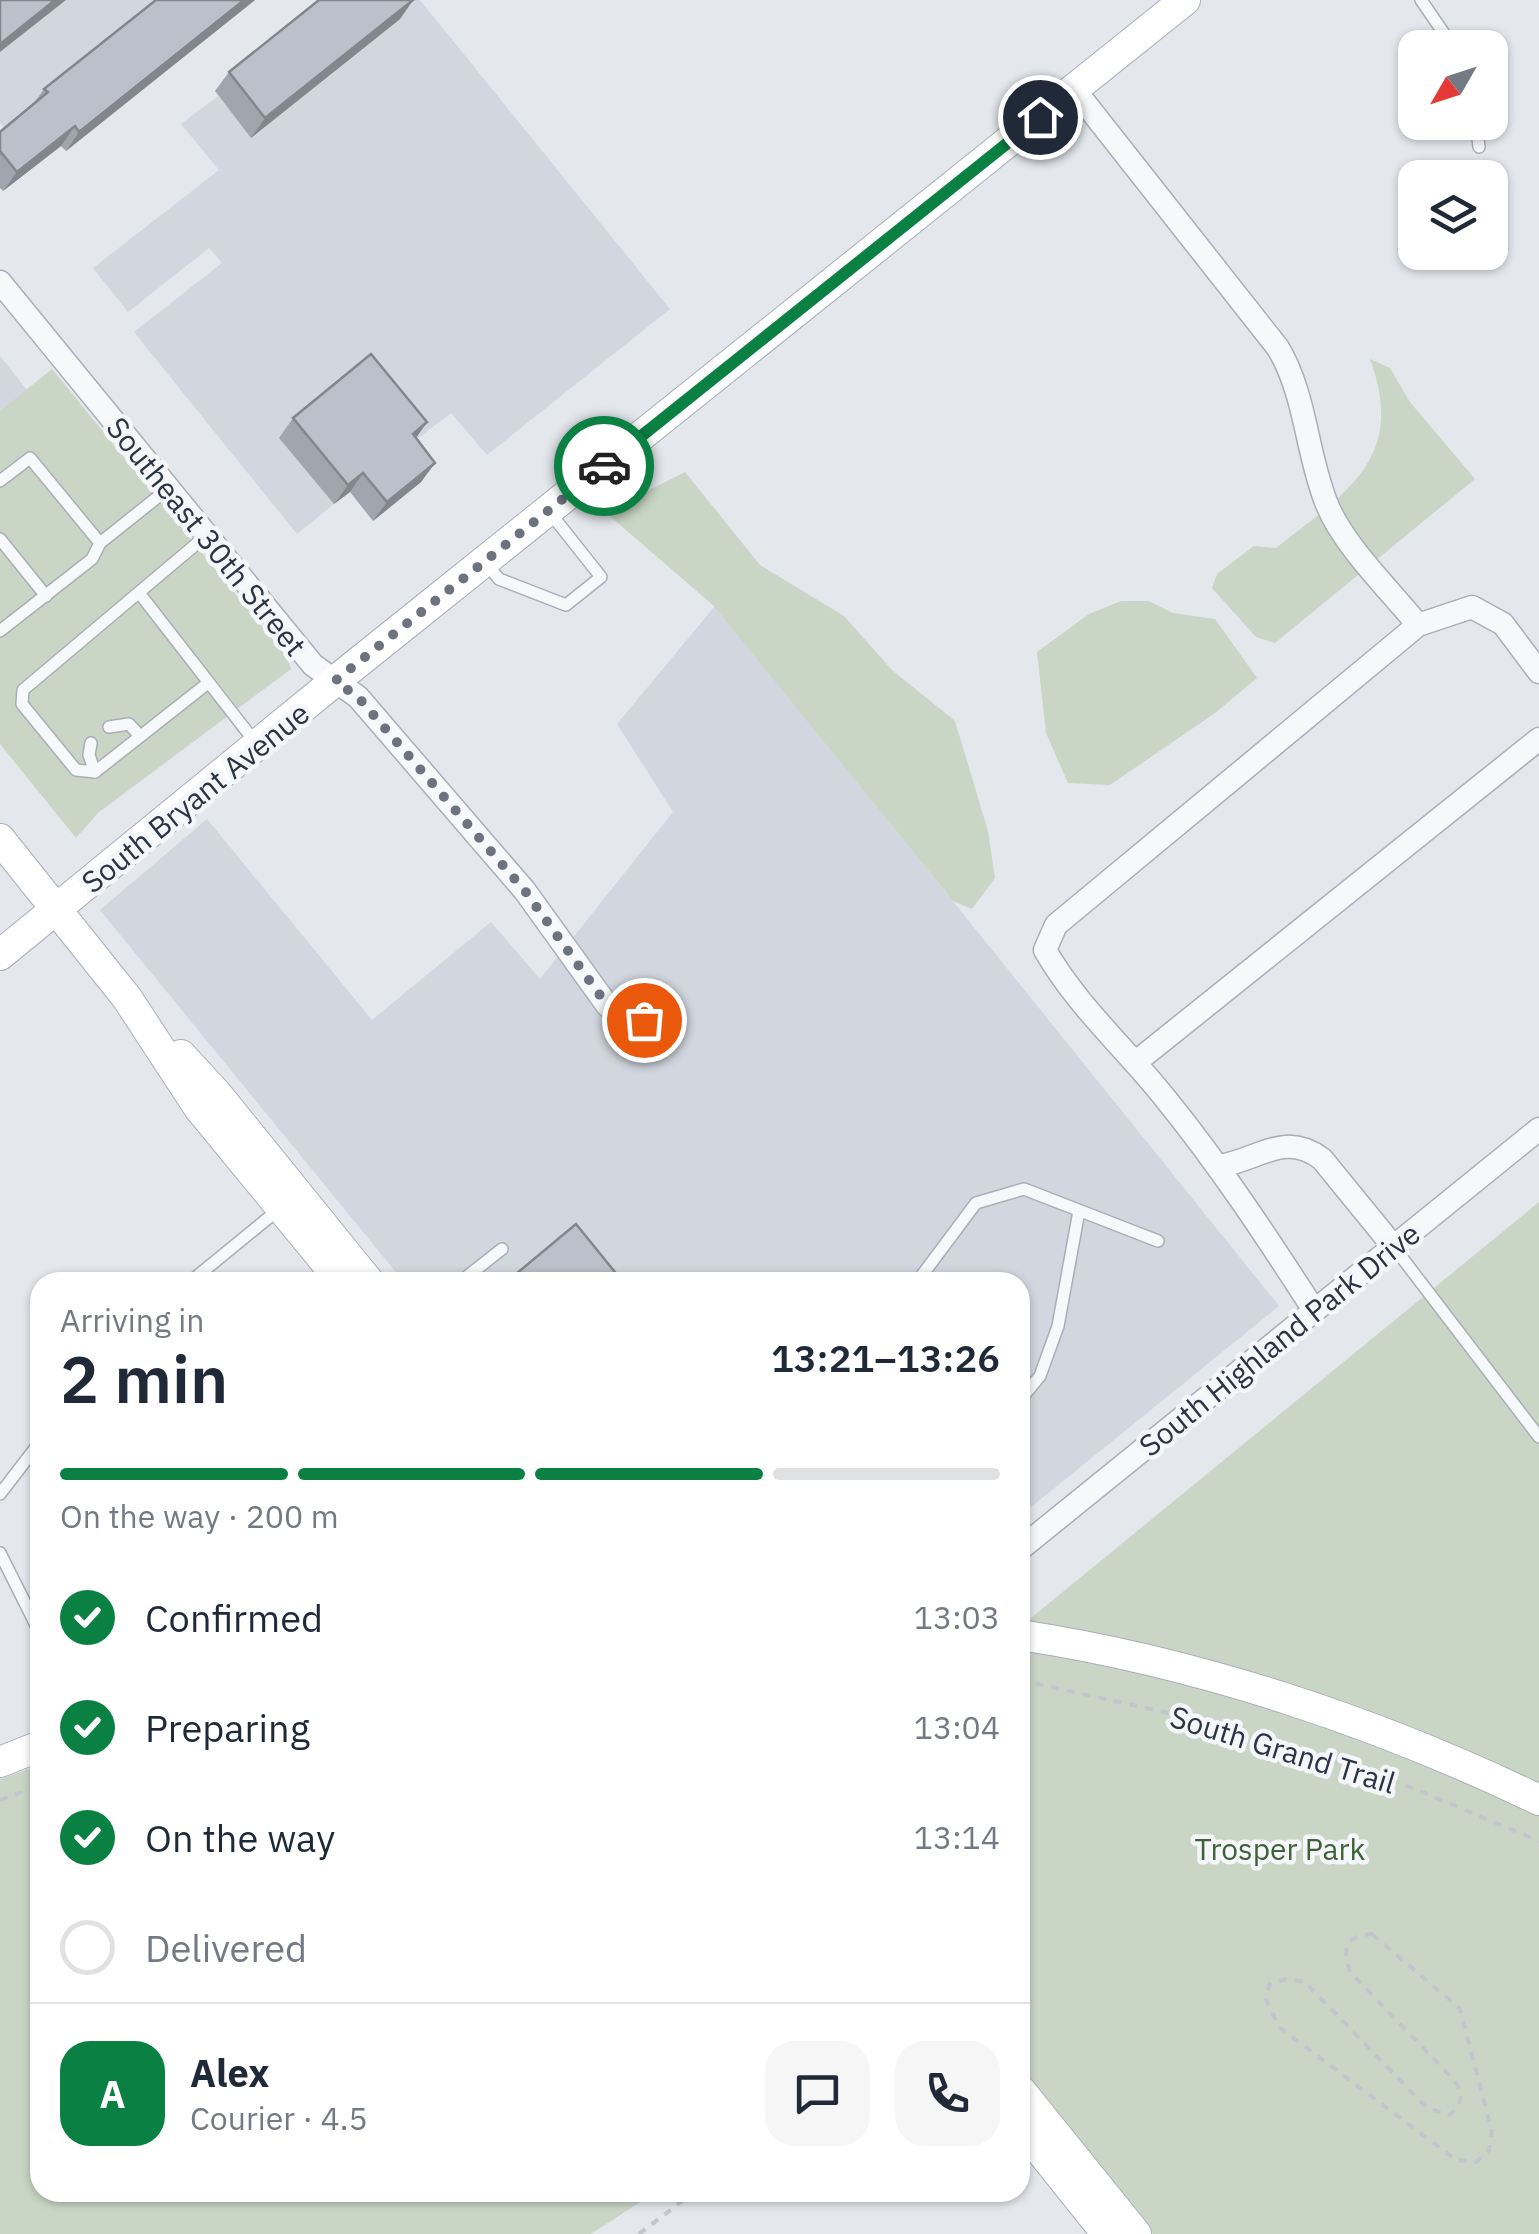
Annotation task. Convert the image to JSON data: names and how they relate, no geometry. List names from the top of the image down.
{
  "streets": {
    "street": ["Southeast 30th Street", "South Bryant Avenue", "South Highland Park Drive"],
    "path": ["South Grand Trail"]
  },
  "crossings": [
    ["Southeast 30th Street", "South Bryant Avenue"]
  ],
  "parks": ["Trosper Park"],
  "north": "bottom left",
  "page": {
    "heading": ["2 min", "Arriving in", "13:21–13:26"],
    "panel": ["Alex", "Courier · 4.5"],
    "bar": "On the way · 200 m",
    "list": [
      ["Confirmed", "13:03"],
      ["Preparing", "13:04"],
      ["On the way", "13:14"],
      "Delivered"
    ],
    "round": "A"
  }
}
